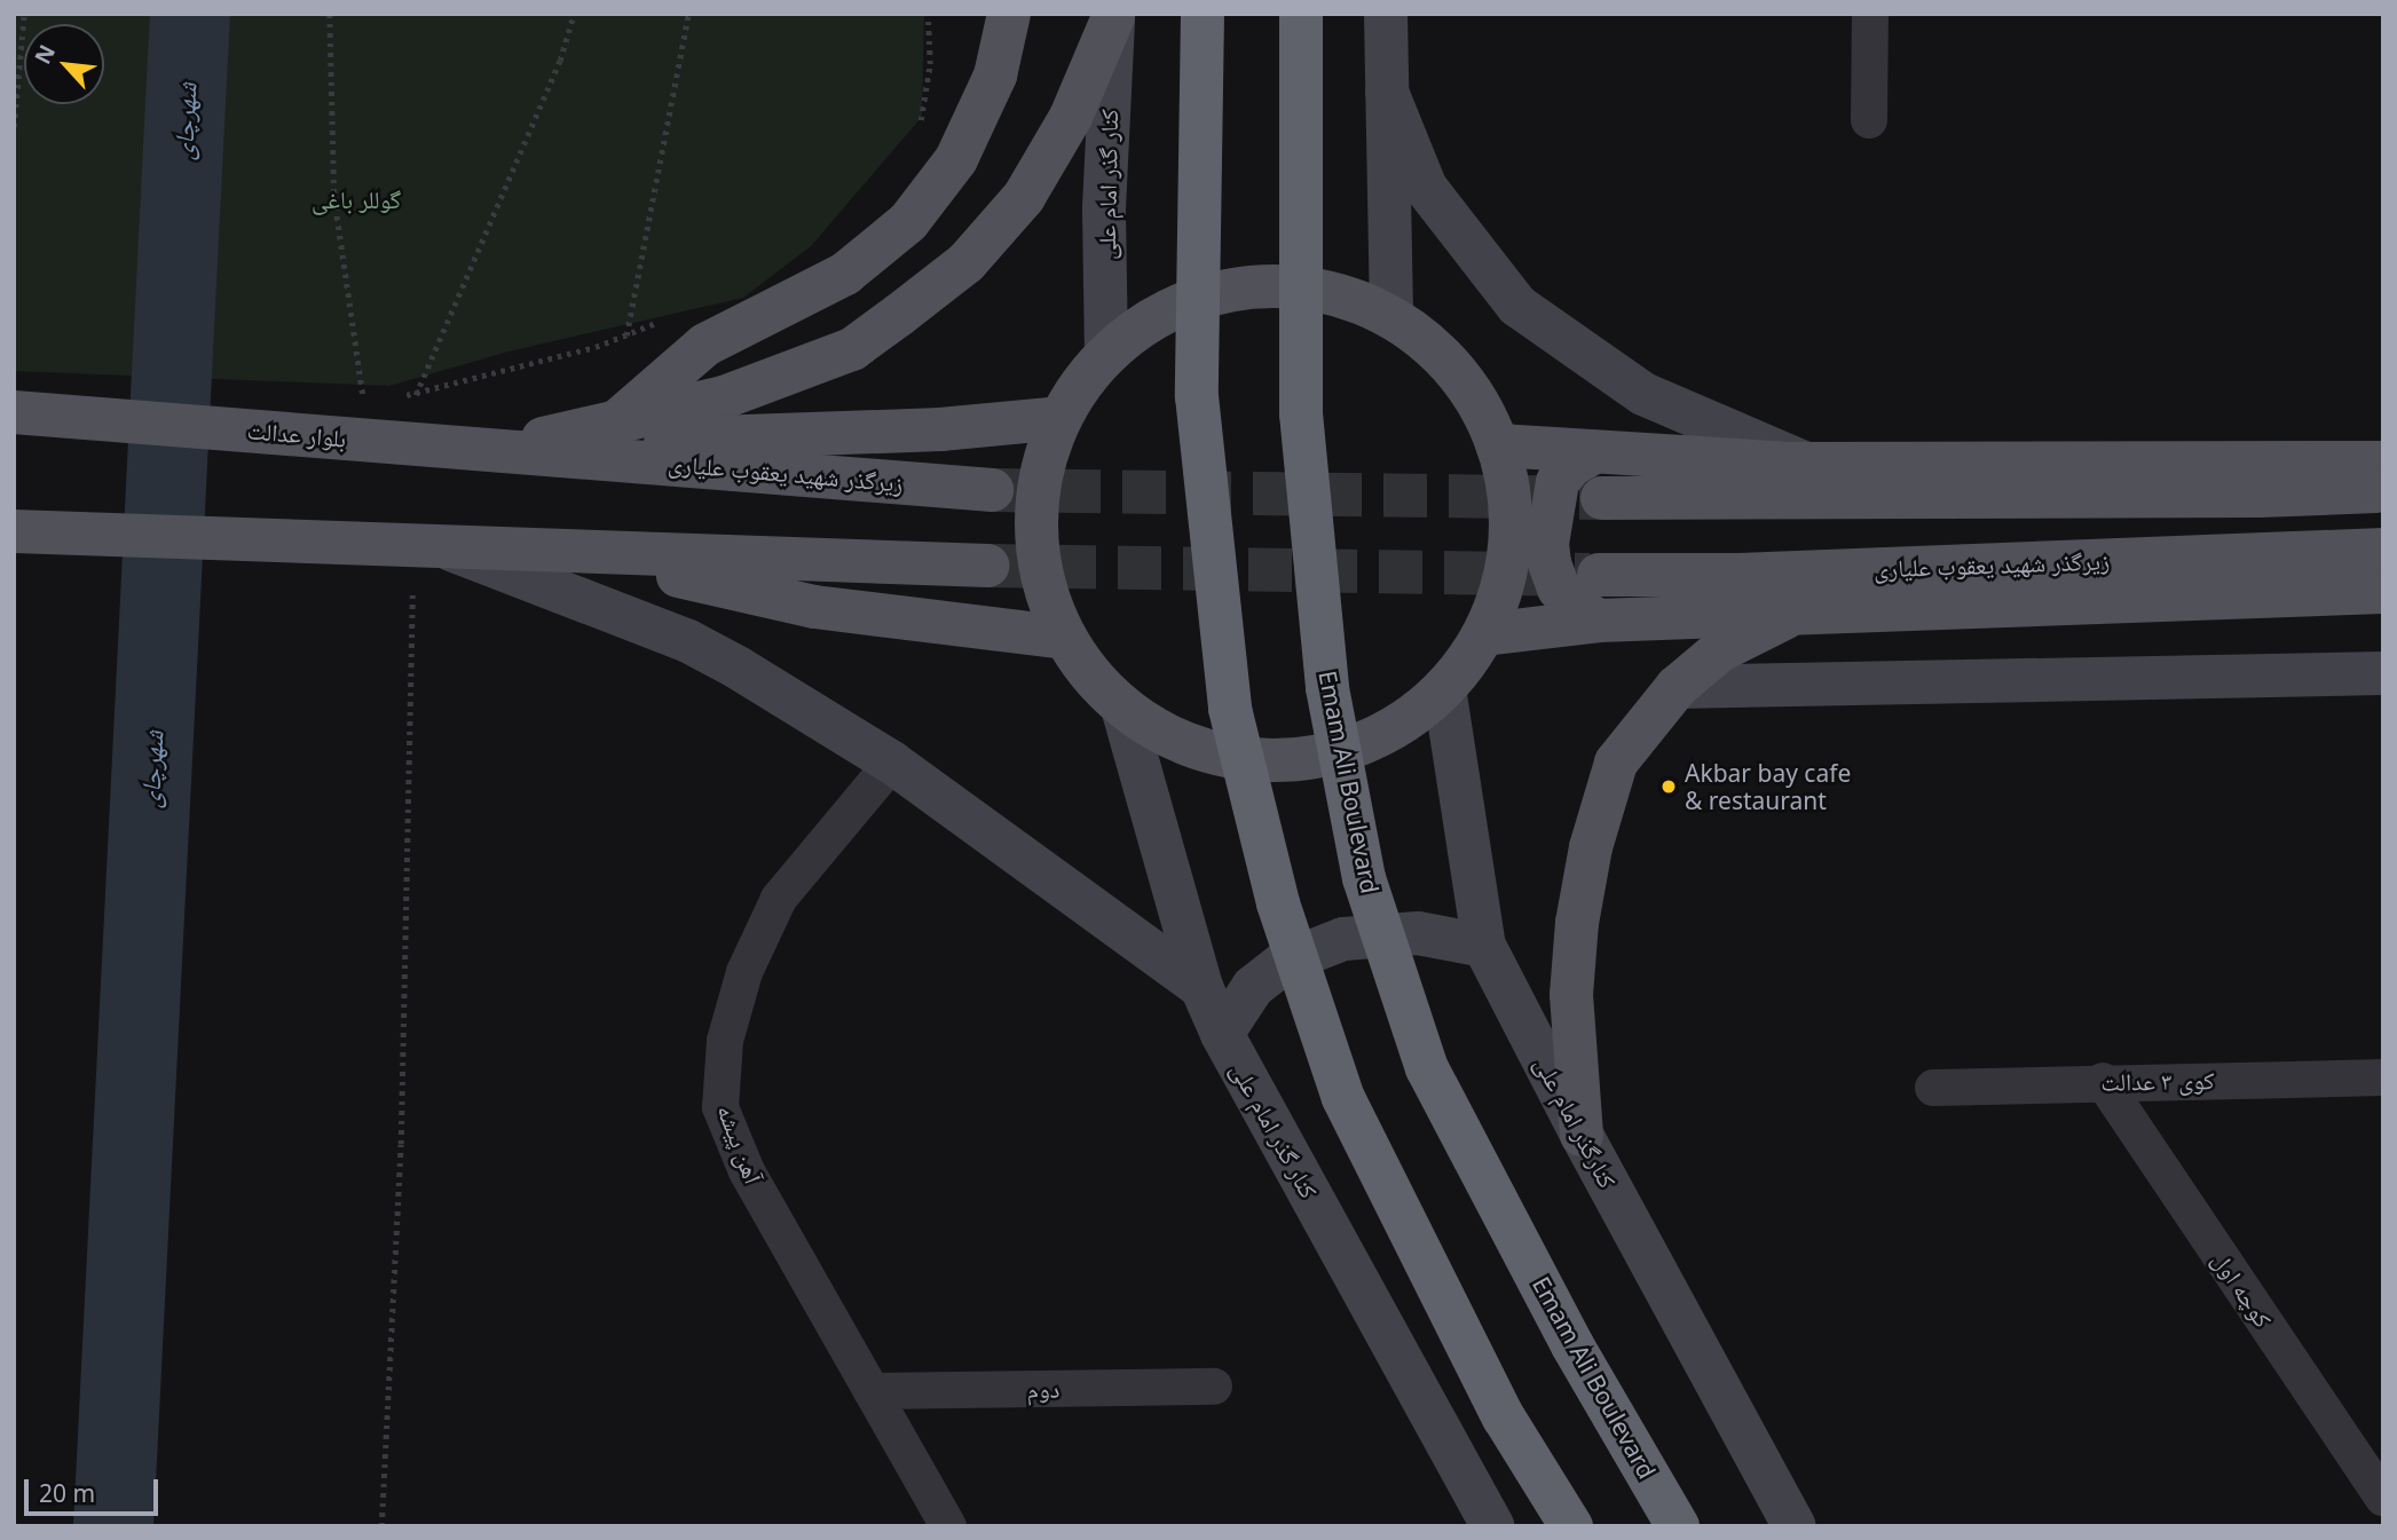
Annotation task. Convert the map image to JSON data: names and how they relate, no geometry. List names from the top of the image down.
{
  "streets": {
    "highway": ["Emam Ali Boulevard"],
    "main road": [
      "کنار گذر امام علی",
      "بلوار عدالت",
      "زیرگذر شهید یعقوب علیاری",
      "کنارگذر امام علی"
    ],
    "street": [
      "کوی ۳ عدالت",
      "آهن پیشه",
      "کوچه اول",
      "دوم"
    ]
  },
  "crossings": [
    ["بلوار عدالت", "زیرگذر شهید یعقوب علیاری"],
    ["کوی ۳ عدالت", "کوچه اول"],
    ["آهن پیشه", "دوم"]
  ],
  "water": ["شهرچای"],
  "parks": ["گوللر باغی"],
  "places": ["Akbar bay cafe & restaurant"],
  "scale_bar": "20 m",
  "north": "top left"
}
